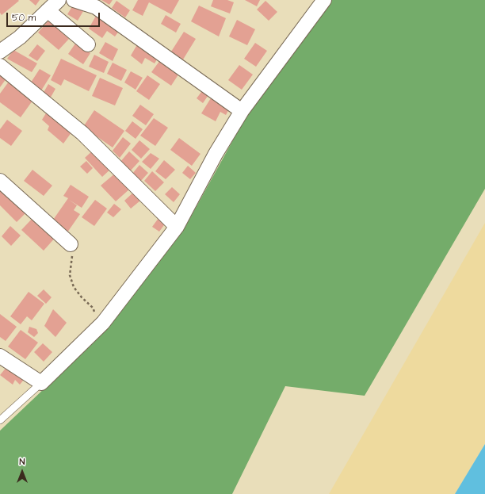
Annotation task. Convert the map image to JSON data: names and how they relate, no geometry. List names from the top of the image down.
{
  "scale_bar": "50 m",
  "north": "top"
}
